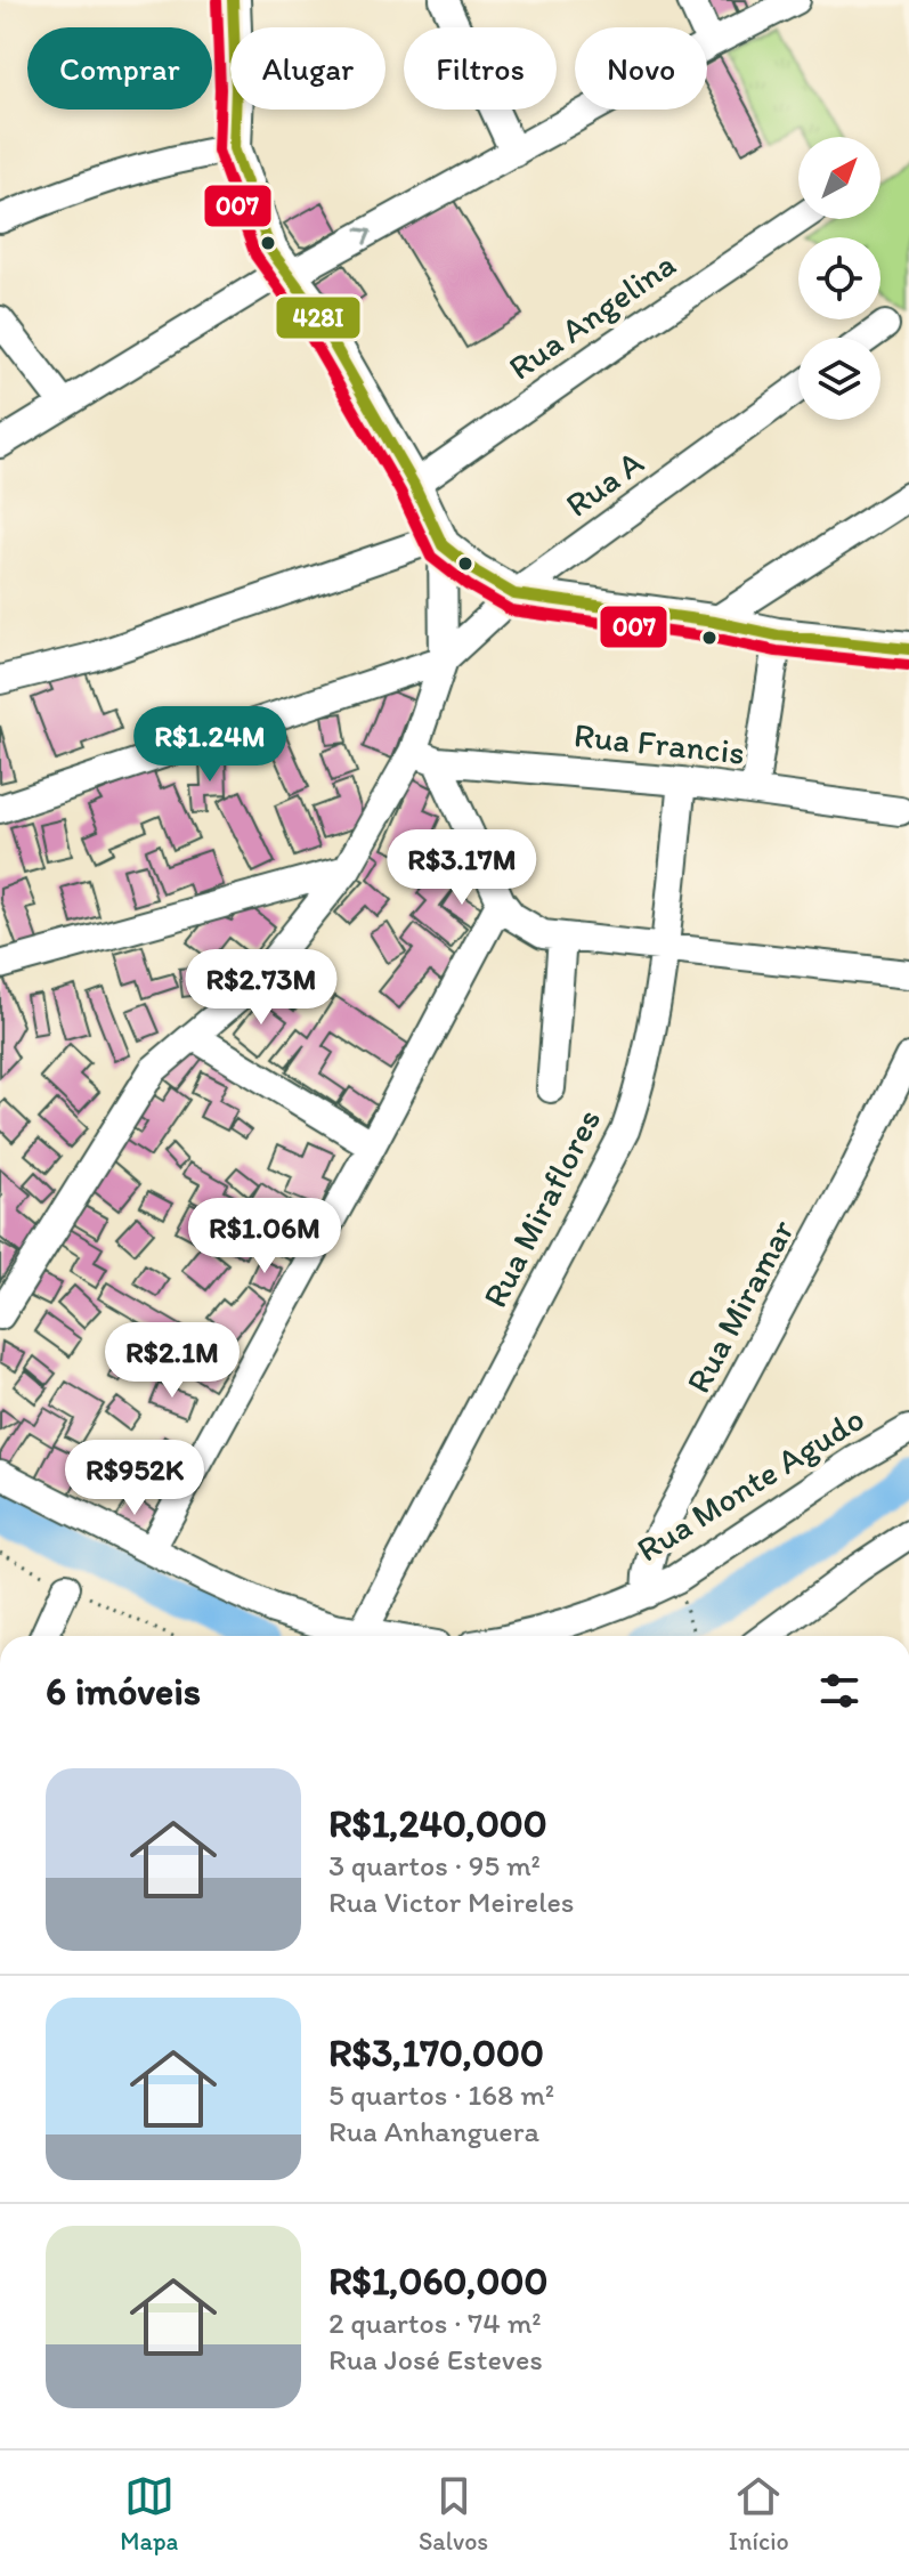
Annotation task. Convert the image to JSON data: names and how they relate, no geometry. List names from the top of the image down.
{
  "streets": {
    "street": [
      "Rua Angelina",
      "Rua A",
      "Rua Francis",
      "Rua Miraflores",
      "Rua Miramar",
      "Rua Monte Agudo"
    ]
  },
  "crossings": [
    ["Rua Francis", "Rua Miraflores"],
    ["Rua Miramar", "Rua Monte Agudo"]
  ],
  "lines": ["transit line 428I", "transit line 007"],
  "north": "top right",
  "page": {
    "chip": [
      "Comprar",
      "Alugar",
      "Filtros",
      "Novo"
    ],
    "price": [
      "R$1.24M",
      "R$3.17M",
      "R$2.73M",
      "R$1.06M",
      "R$2.1M",
      "R$952K"
    ],
    "heading": "6 imóveis",
    "list": [
      {
        "name": "R$1,240,000",
        "note": "3 quartos · 95 m² · Rua Victor Meireles"
      },
      {
        "name": "R$3,170,000",
        "note": "5 quartos · 168 m² · Rua Anhanguera"
      },
      {
        "name": "R$1,060,000",
        "note": "2 quartos · 74 m² · Rua José Esteves"
      }
    ],
    "tabs": ["Mapa", "Salvos", "Início"]
  }
}
